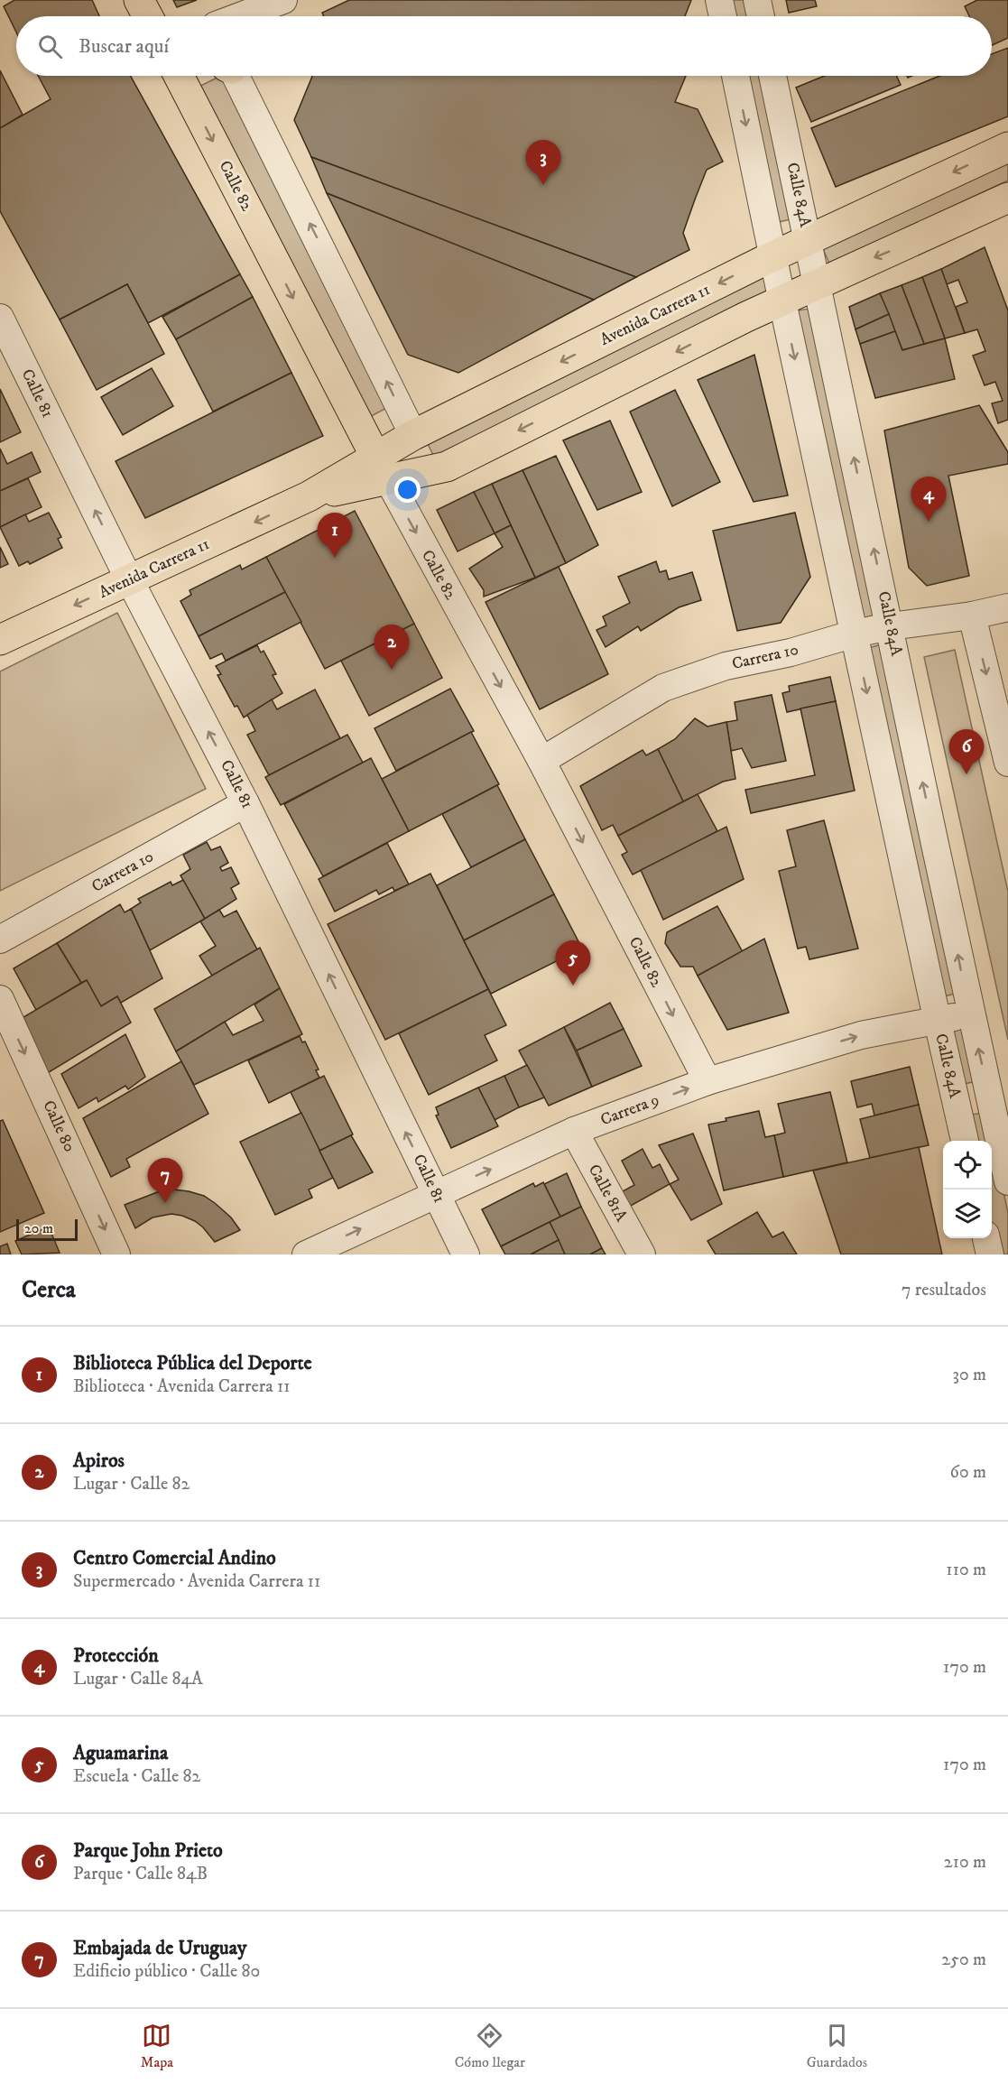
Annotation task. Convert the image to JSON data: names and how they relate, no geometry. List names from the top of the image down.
{
  "streets": {
    "main road": ["Calle 82", "Avenida Carrera 11"],
    "street": [
      "Calle 84A",
      "Calle 81",
      "Carrera 10",
      "Carrera 9",
      "Calle 80",
      "Calle 81A"
    ]
  },
  "crossings": [
    ["Calle 82", "Avenida Carrera 11"],
    ["Calle 82", "Carrera 10"],
    ["Calle 82", "Carrera 9"],
    ["Calle 84A", "Avenida Carrera 11"],
    ["Calle 84A", "Carrera 10"],
    ["Calle 84A", "Carrera 9"],
    ["Avenida Carrera 11", "Calle 81"],
    ["Calle 81", "Carrera 10"],
    ["Calle 81", "Carrera 9"],
    ["Carrera 9", "Calle 81A"]
  ],
  "one_way": [
    "Calle 82",
    "Avenida Carrera 11",
    "Calle 81",
    "Carrera 9",
    "Calle 80"
  ],
  "scale_bar": "20 m",
  "page": {
    "search": "Buscar aquí",
    "pins": [
      "3",
      "4",
      "1",
      "2",
      "6",
      "5",
      "7"
    ],
    "scale": "20 m",
    "heading": ["Cerca", "7 resultados"],
    "list": [
      {
        "mark": "1",
        "name": "Biblioteca Pública del Deporte",
        "note": "Biblioteca · Avenida Carrera 11",
        "value": "30 m"
      },
      {
        "mark": "2",
        "name": "Apiros",
        "note": "Lugar · Calle 82",
        "value": "60 m"
      },
      {
        "mark": "3",
        "name": "Centro Comercial Andino",
        "note": "Supermercado · Avenida Carrera 11",
        "value": "110 m"
      },
      {
        "mark": "4",
        "name": "Protección",
        "note": "Lugar · Calle 84A",
        "value": "170 m"
      },
      {
        "mark": "5",
        "name": "Aguamarina",
        "note": "Escuela · Calle 82",
        "value": "170 m"
      },
      {
        "mark": "6",
        "name": "Parque John Prieto",
        "note": "Parque · Calle 84B",
        "value": "210 m"
      },
      {
        "mark": "7",
        "name": "Embajada de Uruguay",
        "note": "Edificio público · Calle 80",
        "value": "250 m"
      }
    ],
    "nav": ["Mapa", "Cómo llegar", "Guardados"]
  }
}
